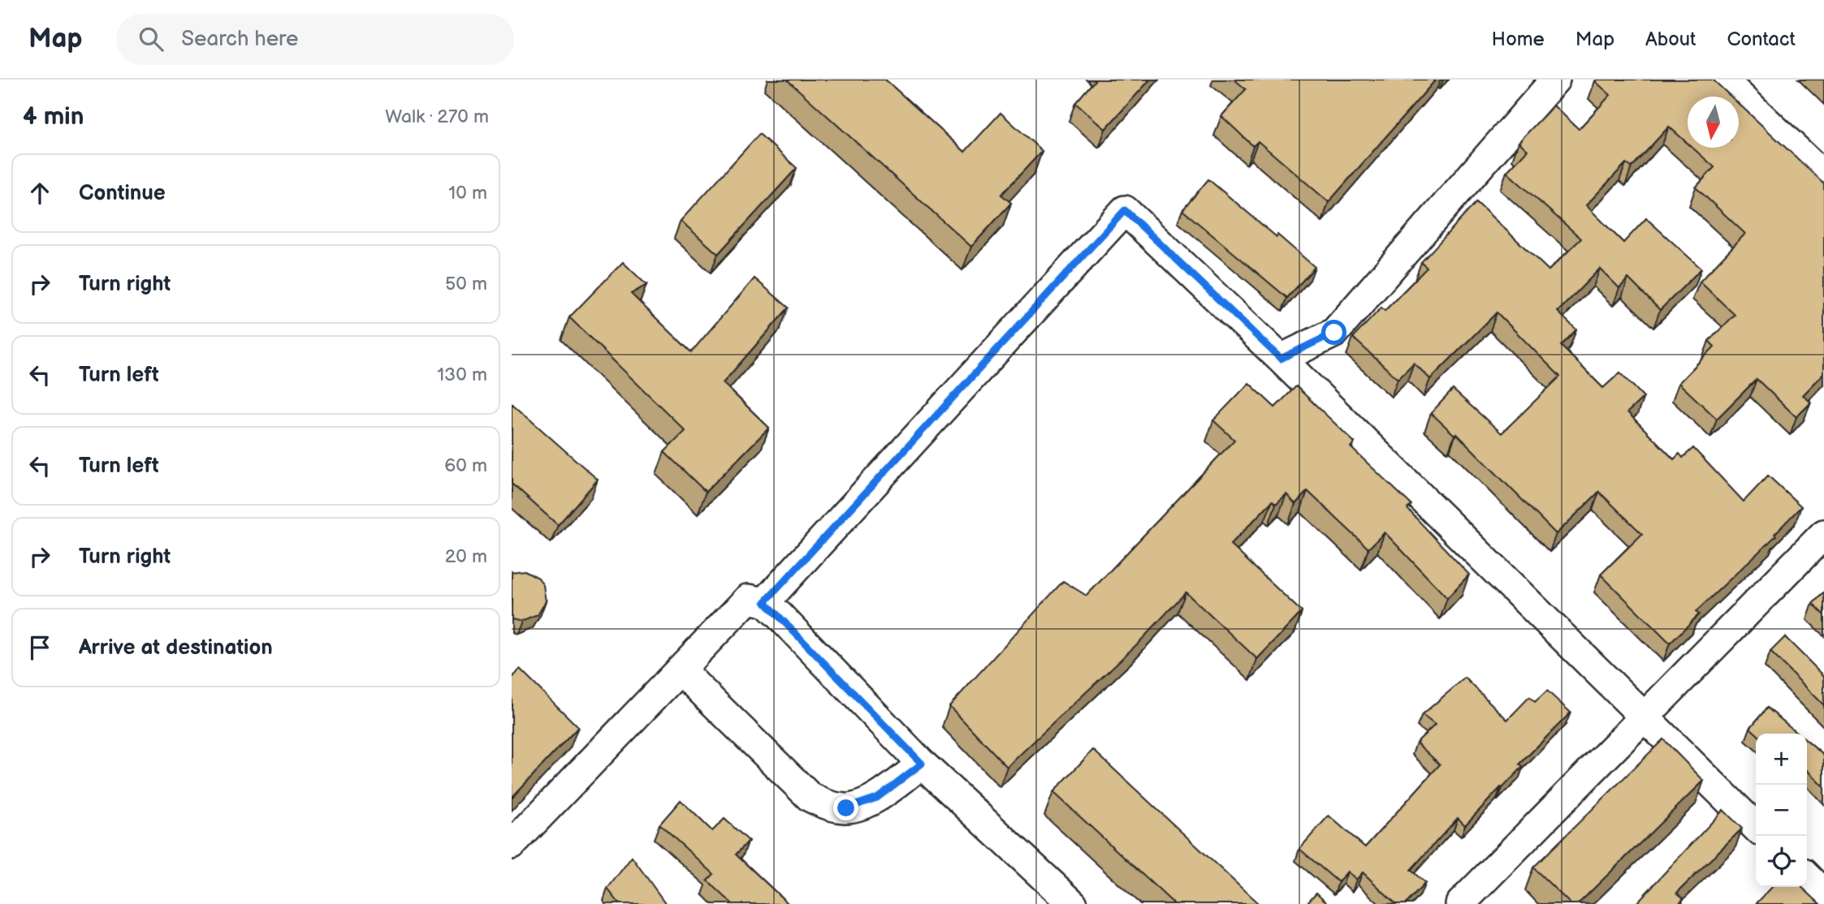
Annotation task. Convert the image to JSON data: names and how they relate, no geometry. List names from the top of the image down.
{
  "north": "bottom",
  "page": {
    "header": "Map",
    "search": "Search here",
    "nav": [
      "Home",
      "Map",
      "About",
      "Contact"
    ],
    "heading": ["4 min", "Walk · 270 m"],
    "list": [
      ["Continue", "10 m"],
      ["Turn right", "50 m"],
      ["Turn left", "130 m"],
      ["Turn left", "60 m"],
      ["Turn right", "20 m"],
      "Arrive at destination"
    ],
    "map_buttons": ["+", "−"]
  }
}
